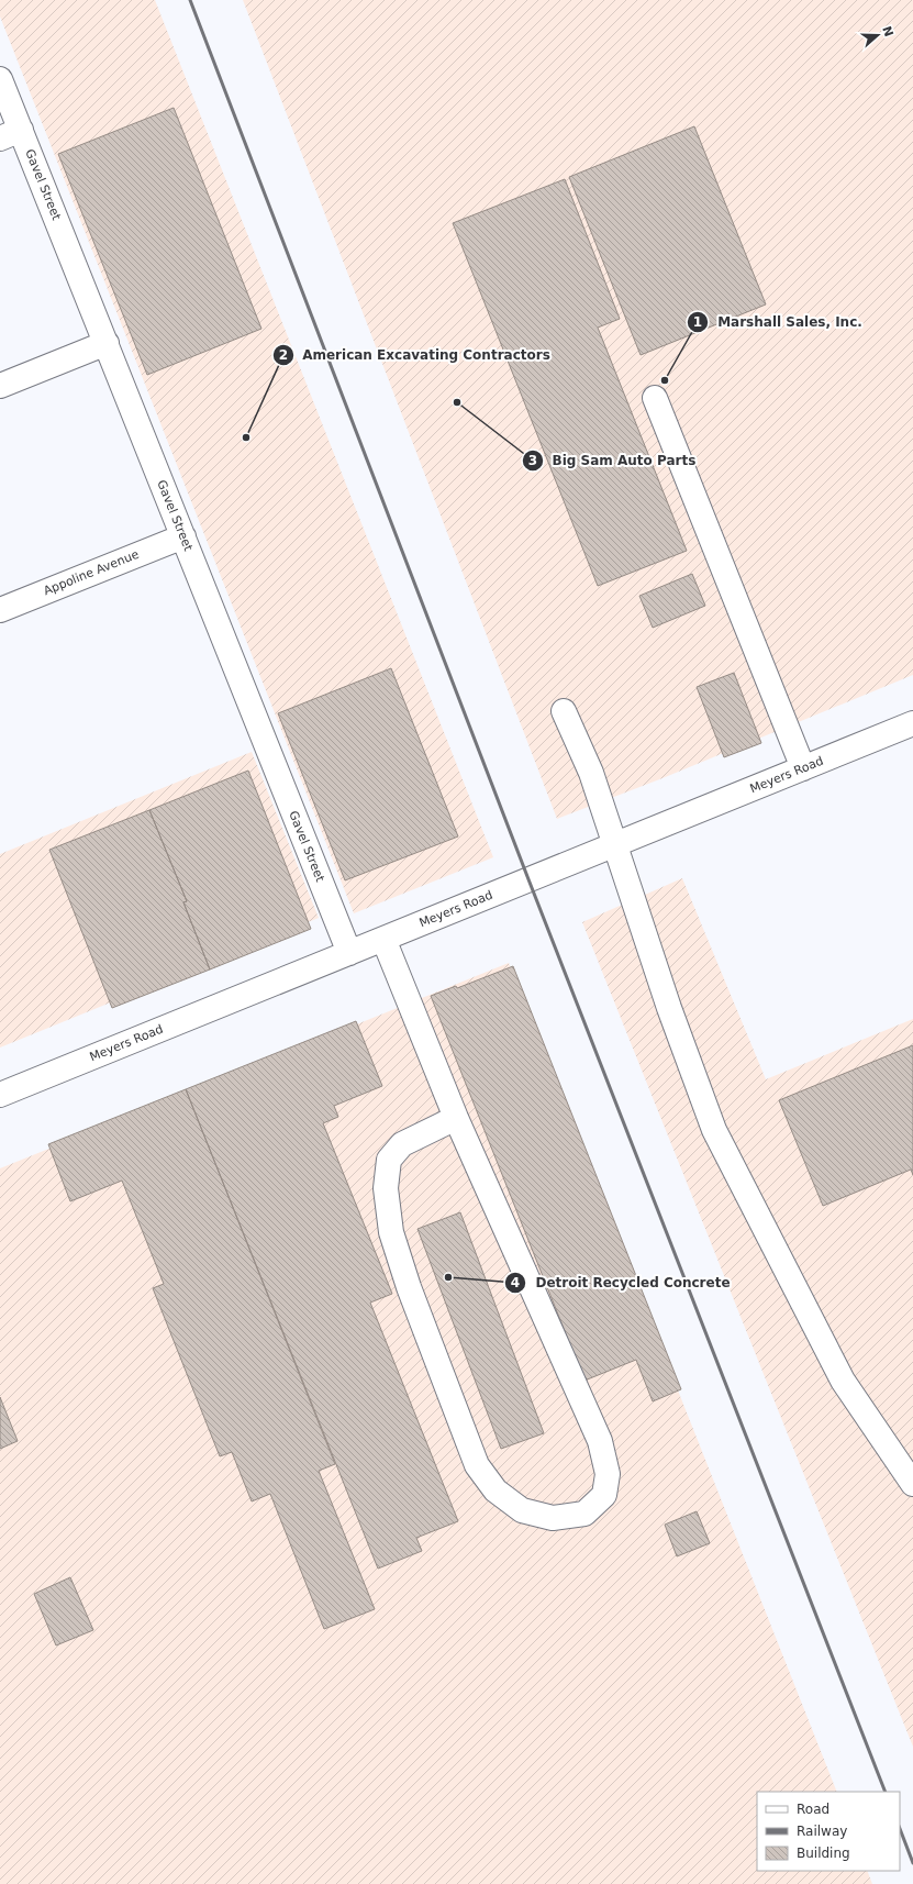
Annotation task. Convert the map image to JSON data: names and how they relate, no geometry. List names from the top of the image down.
{
  "streets": {
    "street": ["Gavel Street", "Appoline Avenue", "Meyers Road"]
  },
  "crossings": [
    ["Gavel Street", "Appoline Avenue"],
    ["Gavel Street", "Meyers Road"]
  ],
  "places": [
    "Marshall Sales, Inc.",
    "Big Sam Auto Parts",
    "American Excavating Contractors",
    "Detroit Recycled Concrete"
  ],
  "legend": ["Road", "Railway", "Building"],
  "north": "right"
}
